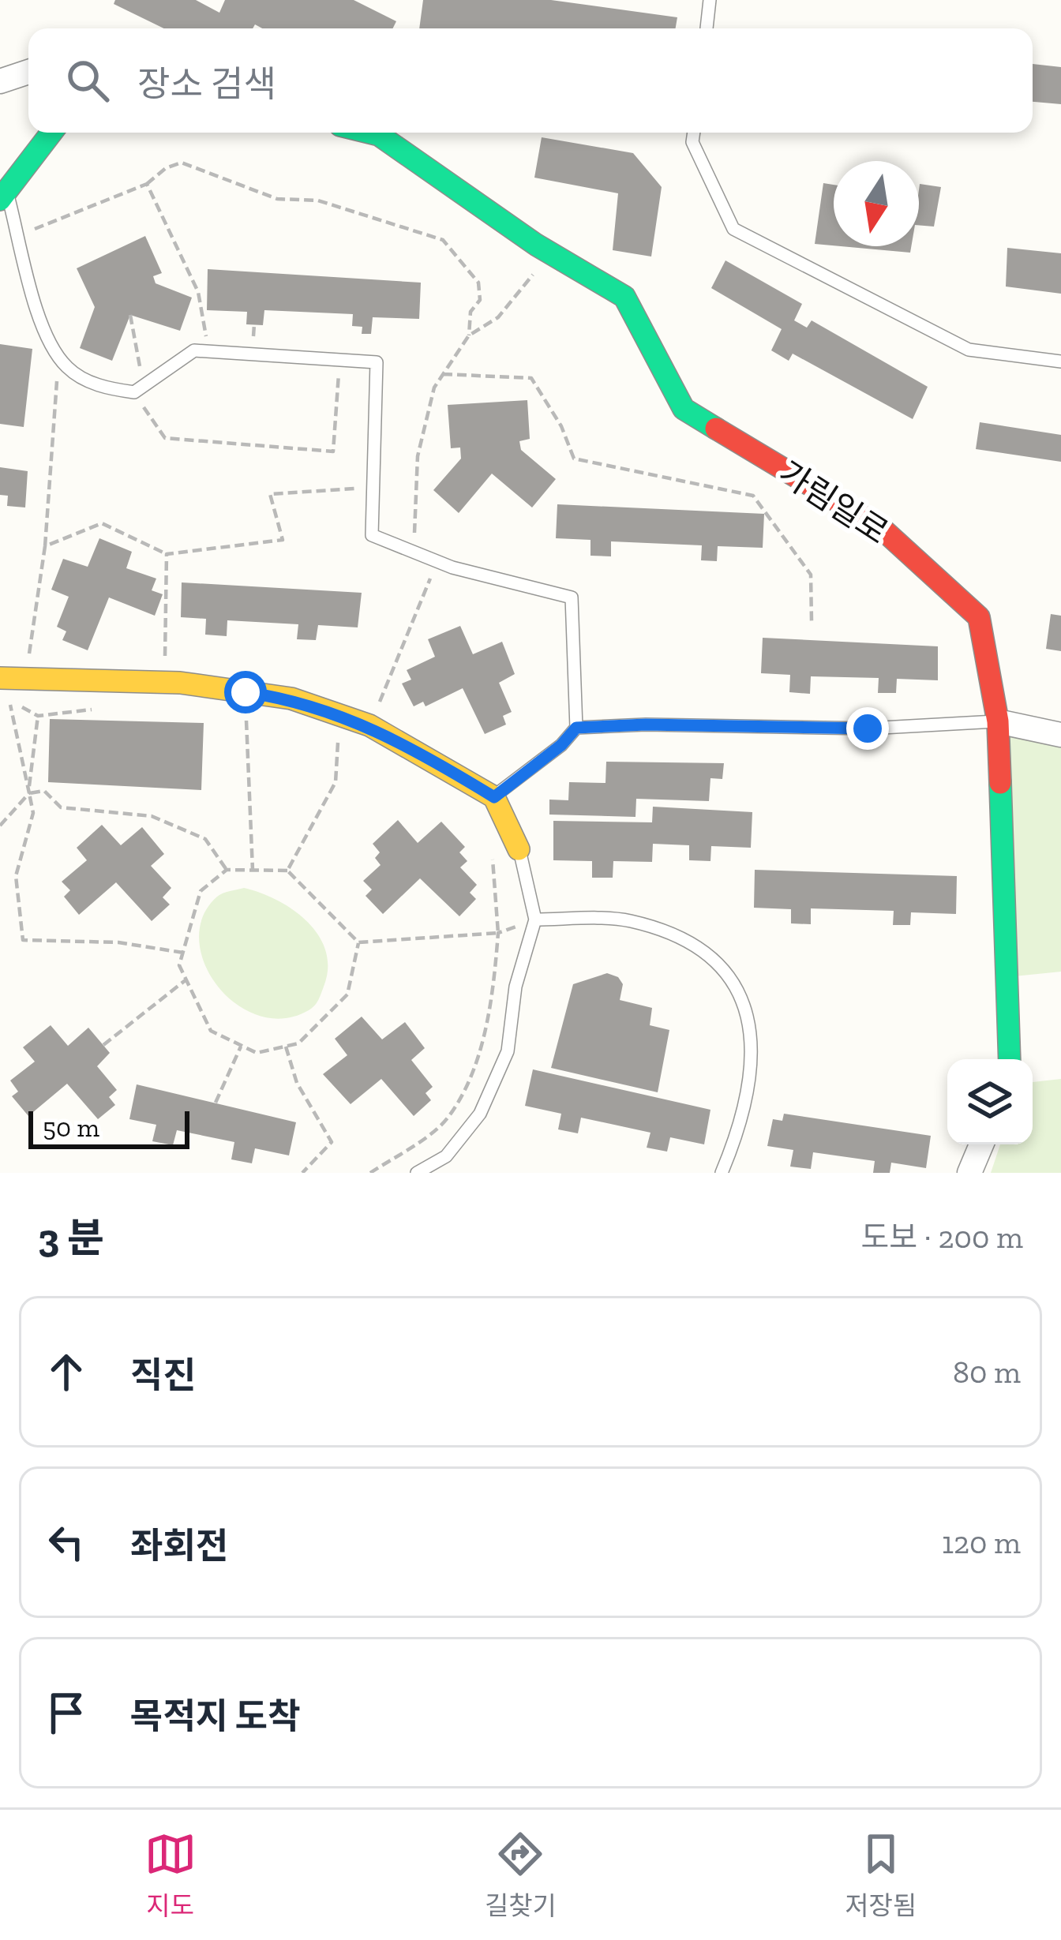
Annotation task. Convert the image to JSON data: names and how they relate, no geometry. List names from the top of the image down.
{
  "streets": {
    "street": ["가림일로"]
  },
  "scale_bar": "50 m",
  "north": "bottom",
  "page": {
    "search": "장소 검색",
    "scale": "50 m",
    "heading": ["3 분", "도보 · 200 m"],
    "list": [
      ["직진", "80 m"],
      ["좌회전", "120 m"],
      "목적지 도착"
    ],
    "nav": ["지도", "길찾기", "저장됨"]
  }
}
